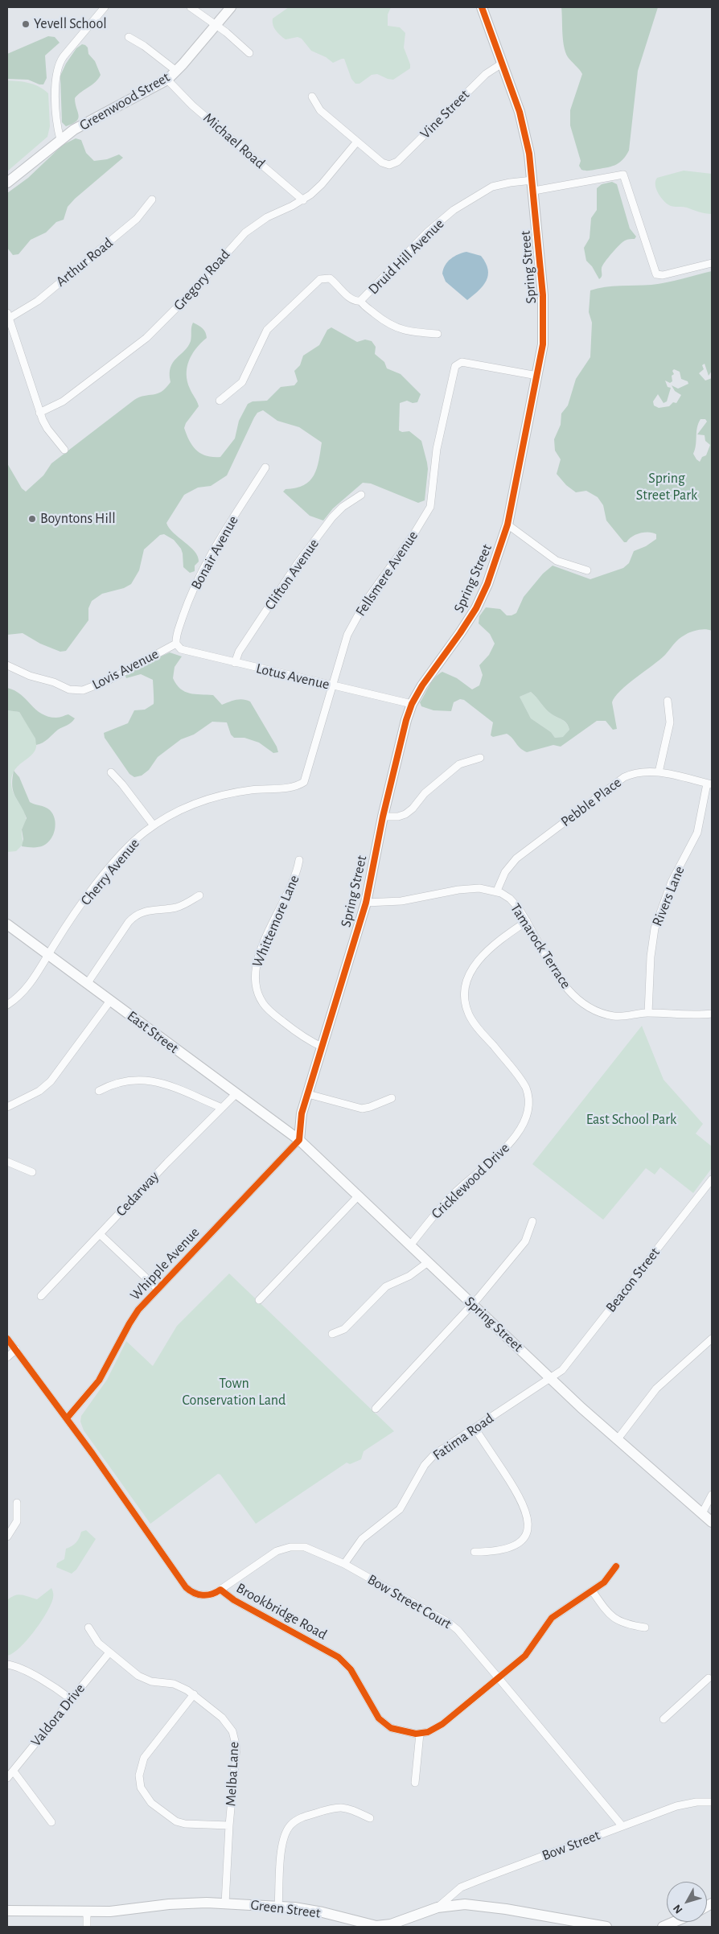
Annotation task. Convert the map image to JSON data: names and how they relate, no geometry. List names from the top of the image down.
{
  "streets": {
    "street": [
      "Greenwood Street",
      "Vine Street",
      "Michael Road",
      "Druid Hill Avenue",
      "Arthur Road",
      "Spring Street",
      "Gregory Road",
      "Bonair Avenue",
      "Fellsmere Avenue",
      "Clifton Avenue",
      "Lovis Avenue",
      "Lotus Avenue",
      "Pebble Place",
      "Cherry Avenue",
      "Rivers Lane",
      "Whittemore Lane",
      "Tamarock Terrace",
      "East Street",
      "Cricklewood Drive",
      "Cedarway",
      "Whipple Avenue",
      "Beacon Street",
      "Fatima Road",
      "Bow Street Court",
      "Brookbridge Road",
      "Valdora Drive",
      "Melba Lane",
      "Bow Street",
      "Green Street"
    ]
  },
  "crossings": [
    ["Greenwood Street", "Michael Road"],
    ["Vine Street", "Spring Street"],
    ["Vine Street", "Gregory Road"],
    ["Michael Road", "Gregory Road"],
    ["Druid Hill Avenue", "Spring Street"],
    ["Spring Street", "Fellsmere Avenue"],
    ["Spring Street", "Lotus Avenue"],
    ["Spring Street", "Whittemore Lane"],
    ["Spring Street", "Tamarock Terrace"],
    ["Spring Street", "East Street"],
    ["Spring Street", "Cricklewood Drive"],
    ["Spring Street", "Whipple Avenue"],
    ["Spring Street", "Beacon Street"],
    ["Spring Street", "Fatima Road"],
    ["Bonair Avenue", "Lovis Avenue"],
    ["Bonair Avenue", "Lotus Avenue"],
    ["Fellsmere Avenue", "Lotus Avenue"],
    ["Fellsmere Avenue", "Cherry Avenue"],
    ["Clifton Avenue", "Lotus Avenue"],
    ["Lovis Avenue", "Lotus Avenue"],
    ["Pebble Place", "Rivers Lane"],
    ["Pebble Place", "Tamarock Terrace"],
    ["Cherry Avenue", "East Street"],
    ["Rivers Lane", "Tamarock Terrace"],
    ["Tamarock Terrace", "Cricklewood Drive"],
    ["East Street", "Cedarway"],
    ["East Street", "Whipple Avenue"],
    ["Whipple Avenue", "Brookbridge Road"],
    ["Beacon Street", "Fatima Road"],
    ["Fatima Road", "Bow Street Court"],
    ["Bow Street Court", "Brookbridge Road"],
    ["Bow Street Court", "Bow Street"],
    ["Valdora Drive", "Melba Lane"],
    ["Melba Lane", "Green Street"],
    ["Bow Street", "Green Street"]
  ],
  "parks": ["Spring Street Park", "East School Park", "Town Conservation Land"],
  "places": ["Yevell School", "Boyntons Hill"],
  "north": "bottom left"
}
